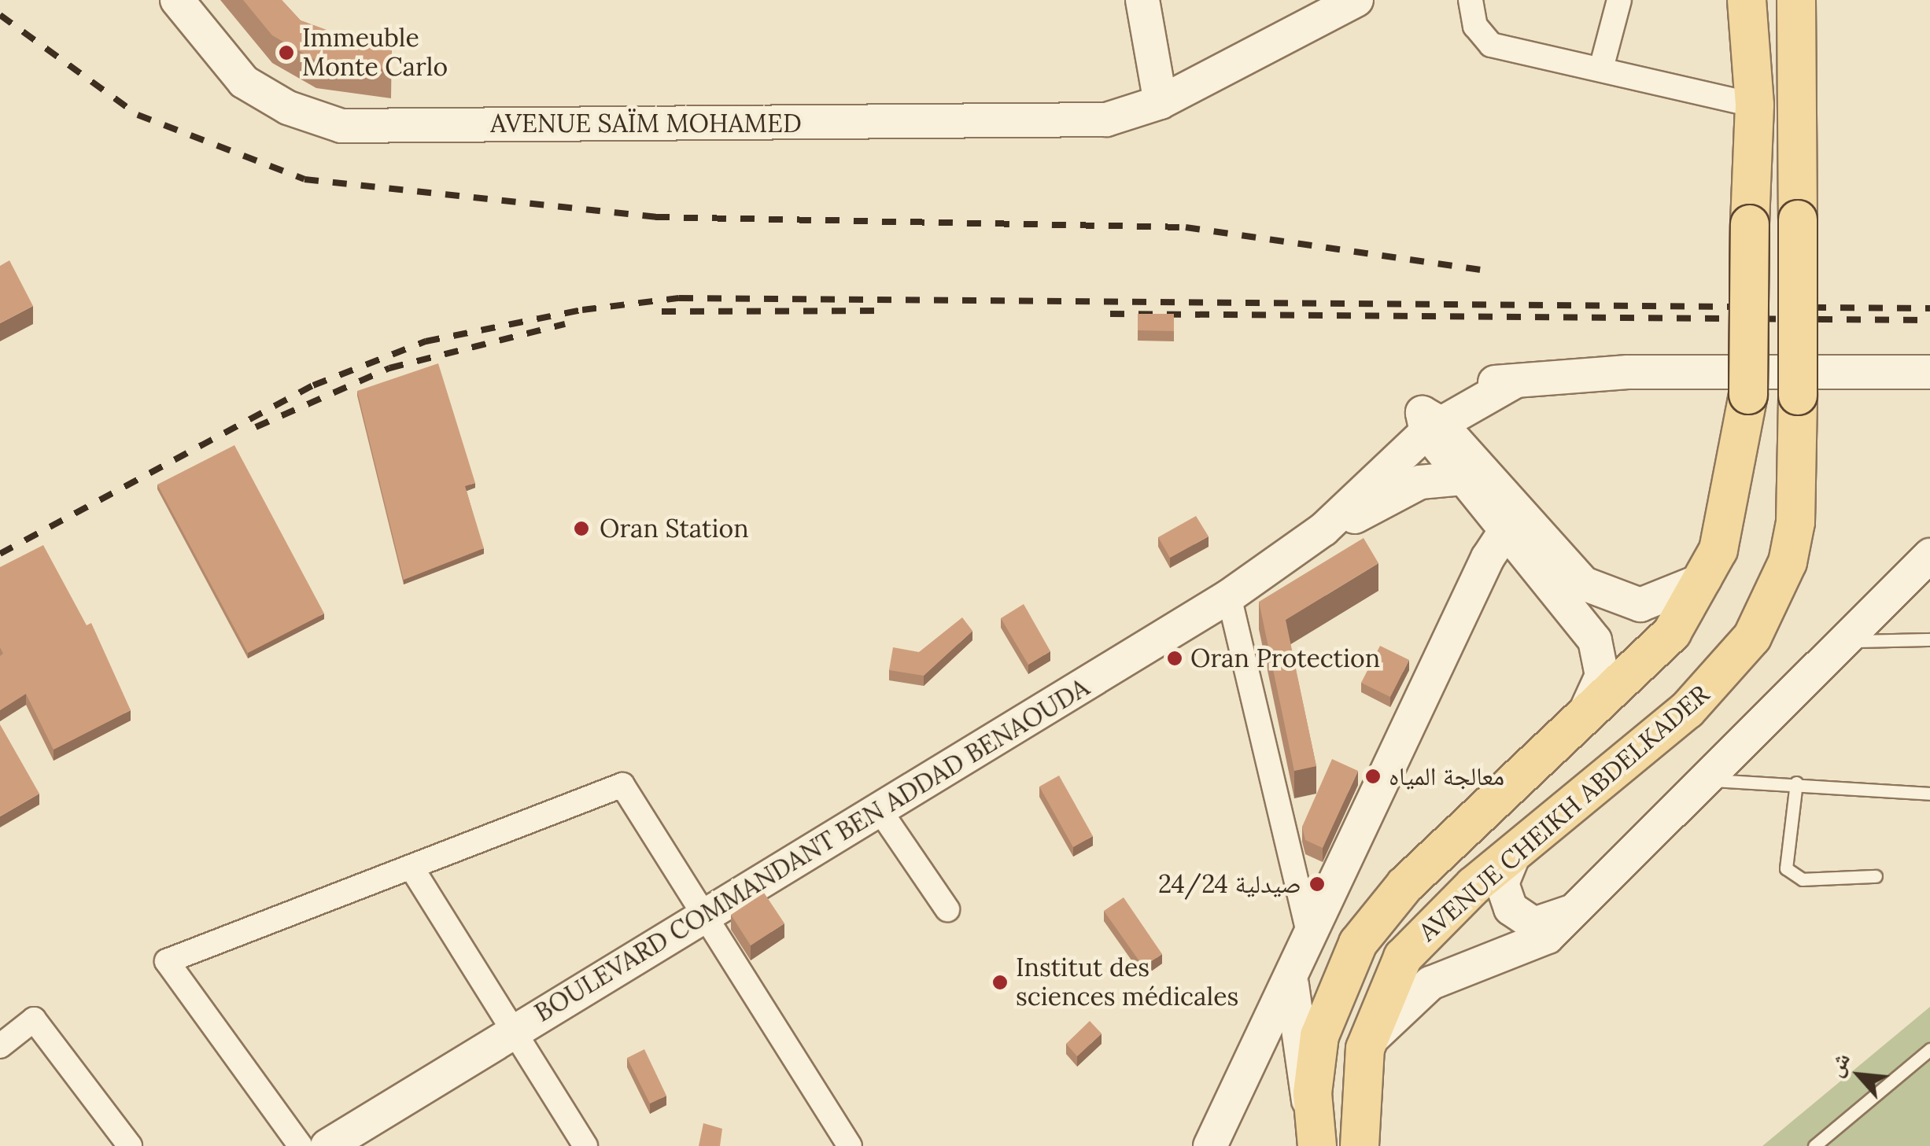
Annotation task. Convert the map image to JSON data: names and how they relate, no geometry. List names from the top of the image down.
{
  "streets": {
    "main road": ["AVENUE CHEIKH ABDELKADER"],
    "street": ["AVENUE SAÏM MOHAMED", "BOULEVARD COMMANDANT BEN ADDAD BENAOUDA"]
  },
  "places": [
    "Immeuble Monte Carlo",
    "Oran Station",
    "Oran Protection",
    "معالجة المياه",
    "صيدلية 24/24",
    "Institut des sciences médicales"
  ],
  "north": "top left"
}
